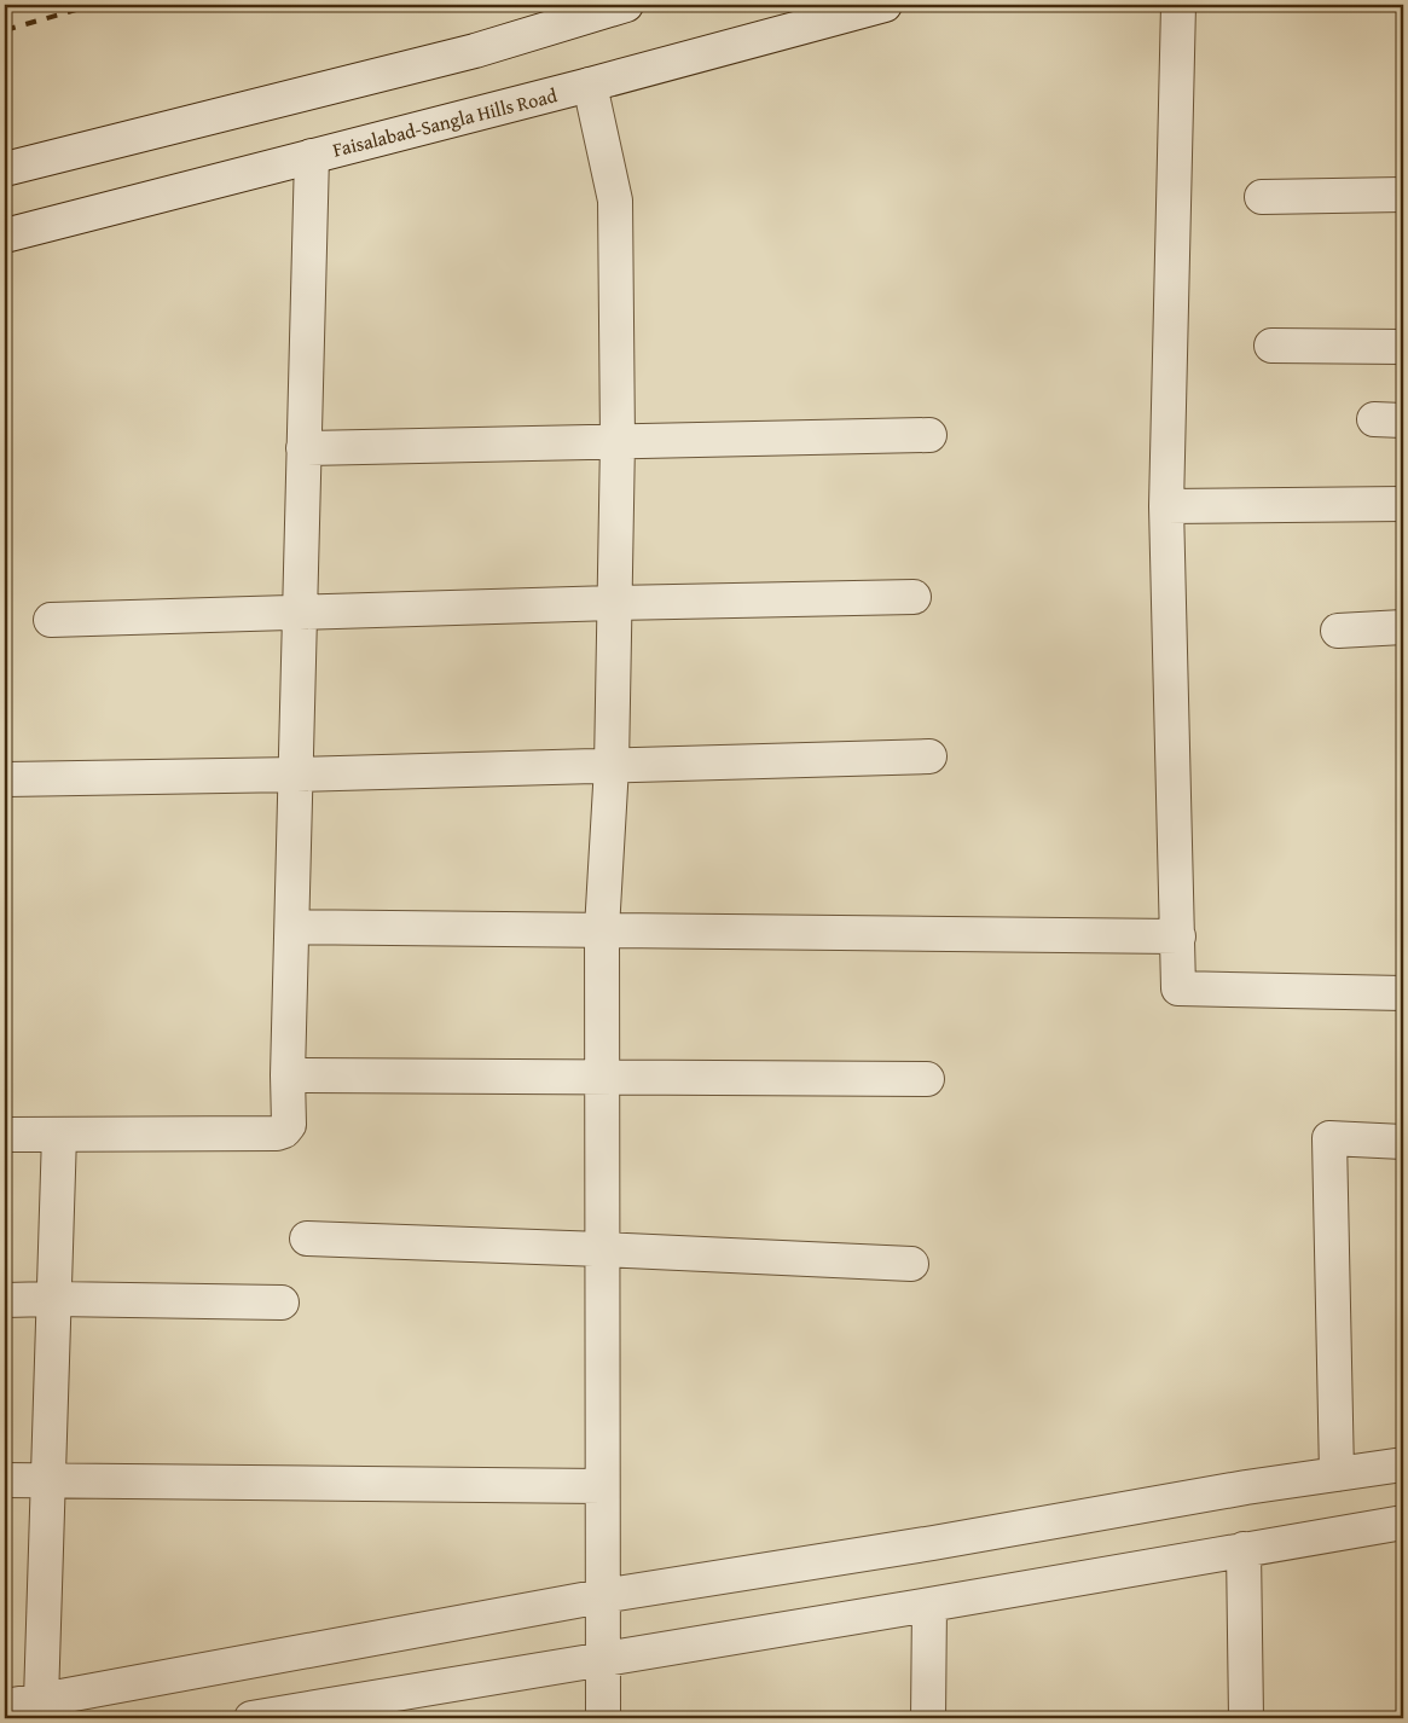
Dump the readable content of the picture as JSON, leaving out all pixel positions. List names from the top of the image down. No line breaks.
{"streets":{"street":["Faisalabad-Sangla Hills Road"]}}
